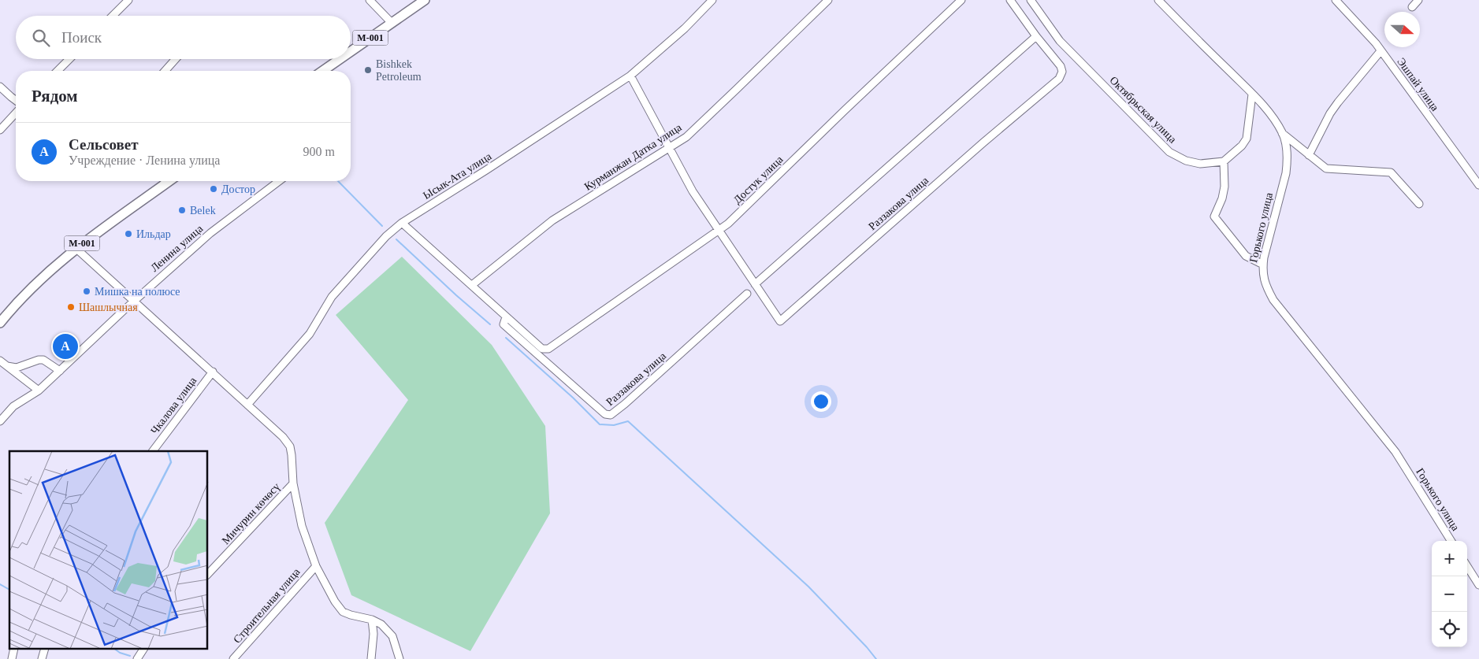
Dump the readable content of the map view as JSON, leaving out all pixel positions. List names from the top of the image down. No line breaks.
{"streets":{"main road":["М-001"],"street":["Эшпай улица","Октябрьская улица","Курманжан Датка улица","Ысык-Ата улица","Достук улица","Раззакова улица","Горького улица","Ленина улица","Чкалова улица","Мичурин көчөсү","Строительная улица"]},"crossings":[["Курманжан Датка улица","Раззакова улица"],["Ысык-Ата улица","Раззакова улица"],["Достук улица","Раззакова улица"]],"places":["Bishkek Petroleum","Достор","Belek","Ильдар","Мишка на полюсе","Шашлычная"],"north":"right","page":{"search":"Поиск","heading":"Рядом","list":[{"mark":"A","name":"Сельсовет","note":"Учреждение · Ленина улица","value":"900 m"}],"pins":"A","map_buttons":["+","−"]}}
